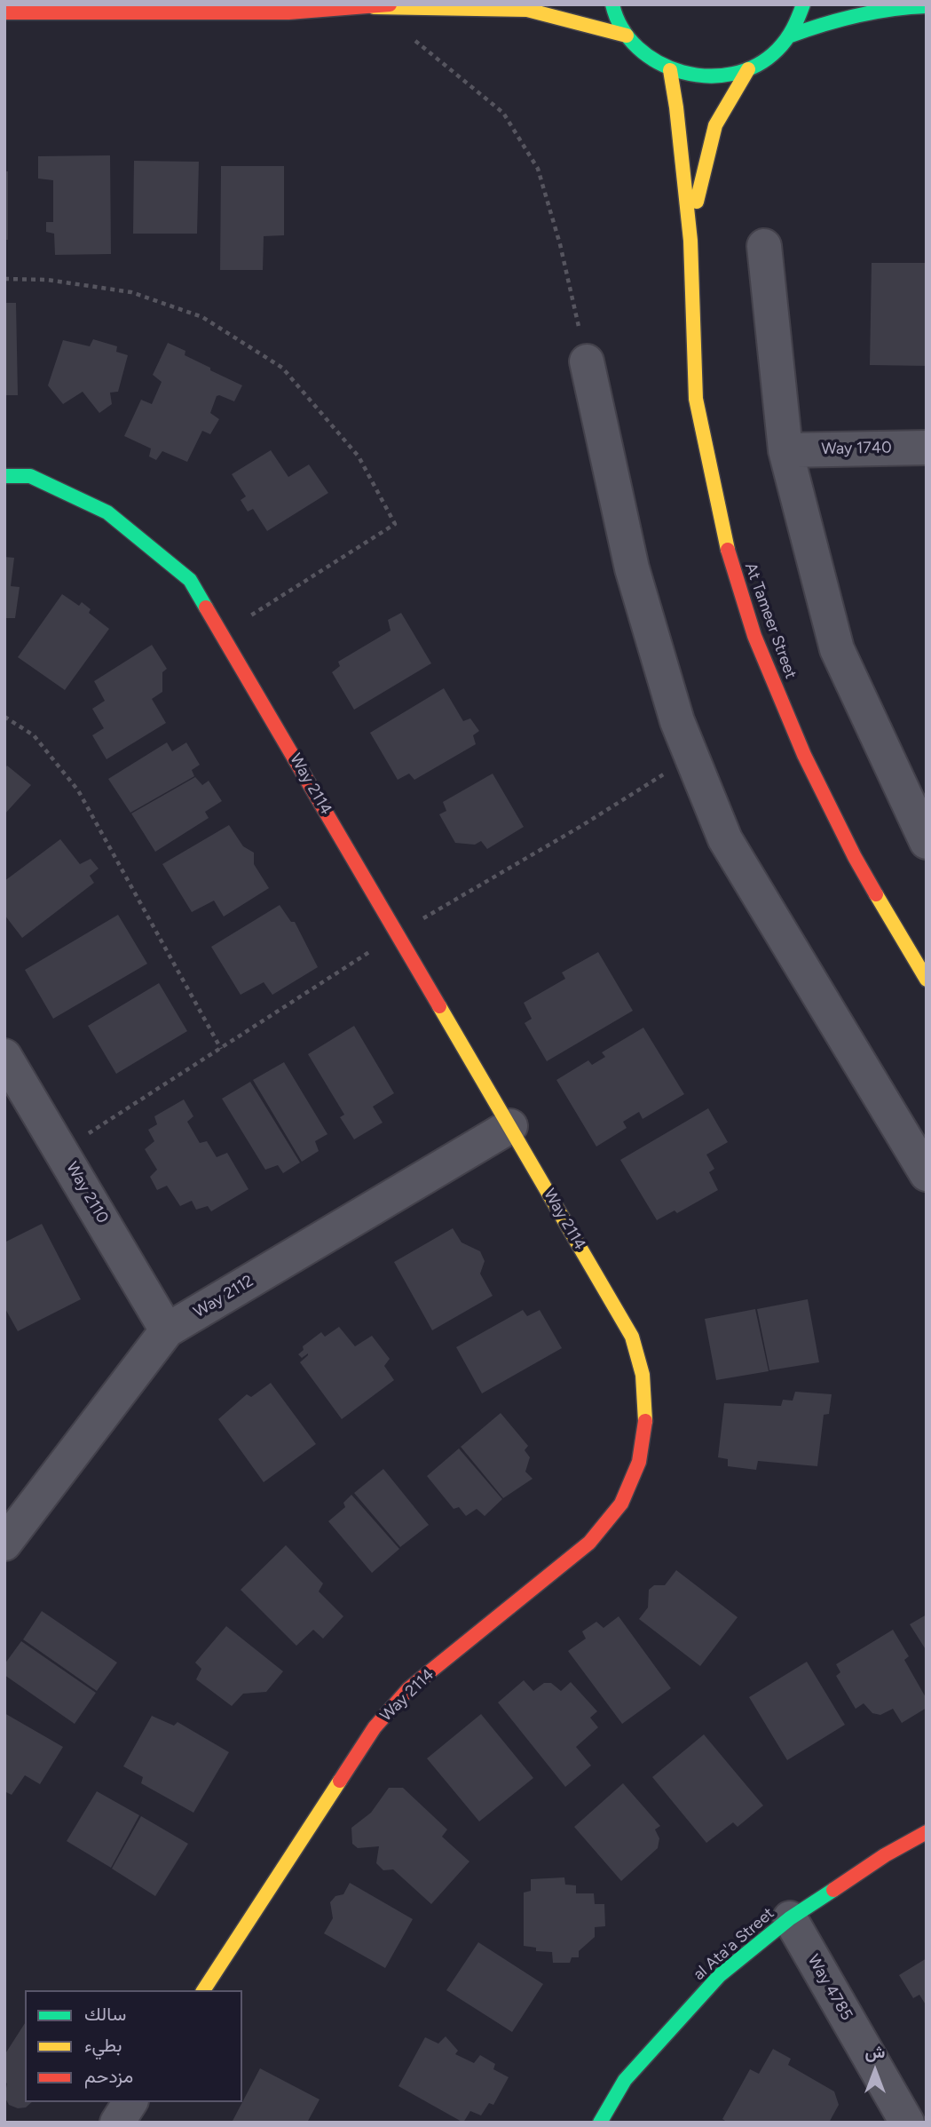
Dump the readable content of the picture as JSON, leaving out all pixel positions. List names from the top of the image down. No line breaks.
{"streets":{"street":["Way 1740","At Tameer Street","Way 2114","Way 2110","Way 2112","al Ata'a Street","Way 4785"]},"crossings":[["Way 2114","Way 2112"],["Way 2110","Way 2112"],["al Ata'a Street","Way 4785"]],"legend":["سالك","بطيء","مزدحم"],"north":"top"}
